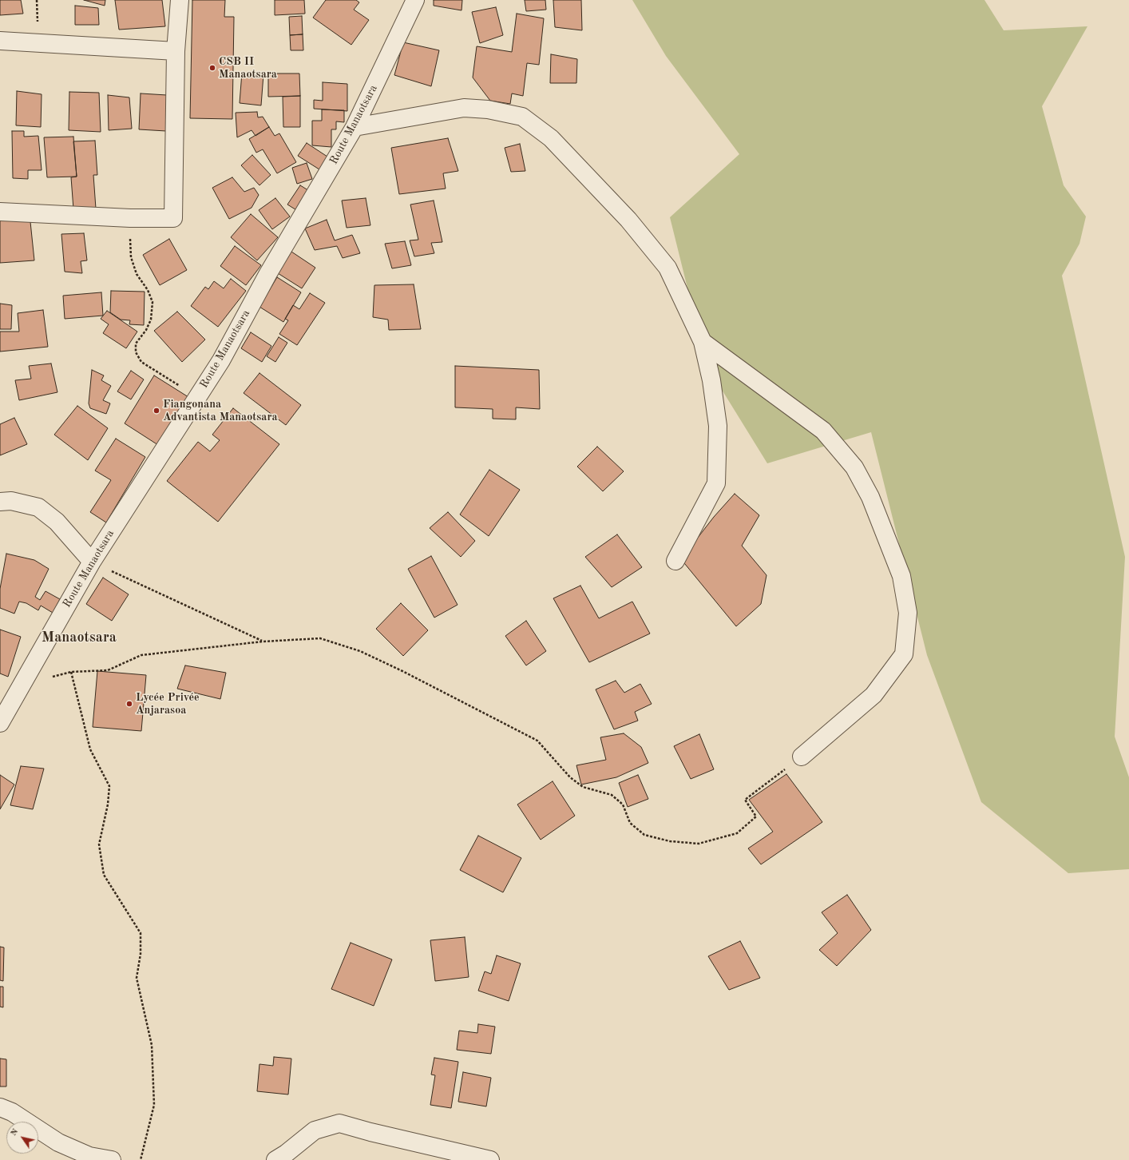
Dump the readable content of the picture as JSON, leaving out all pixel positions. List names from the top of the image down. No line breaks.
{"streets":{"street":["Route Manaotsara"]},"districts":["Manaotsara"],"places":["CSB II Manaotsara","Fiangonana Advantista Manaotsara","Lycée Privée Anjarasoa"],"north":"top left"}
